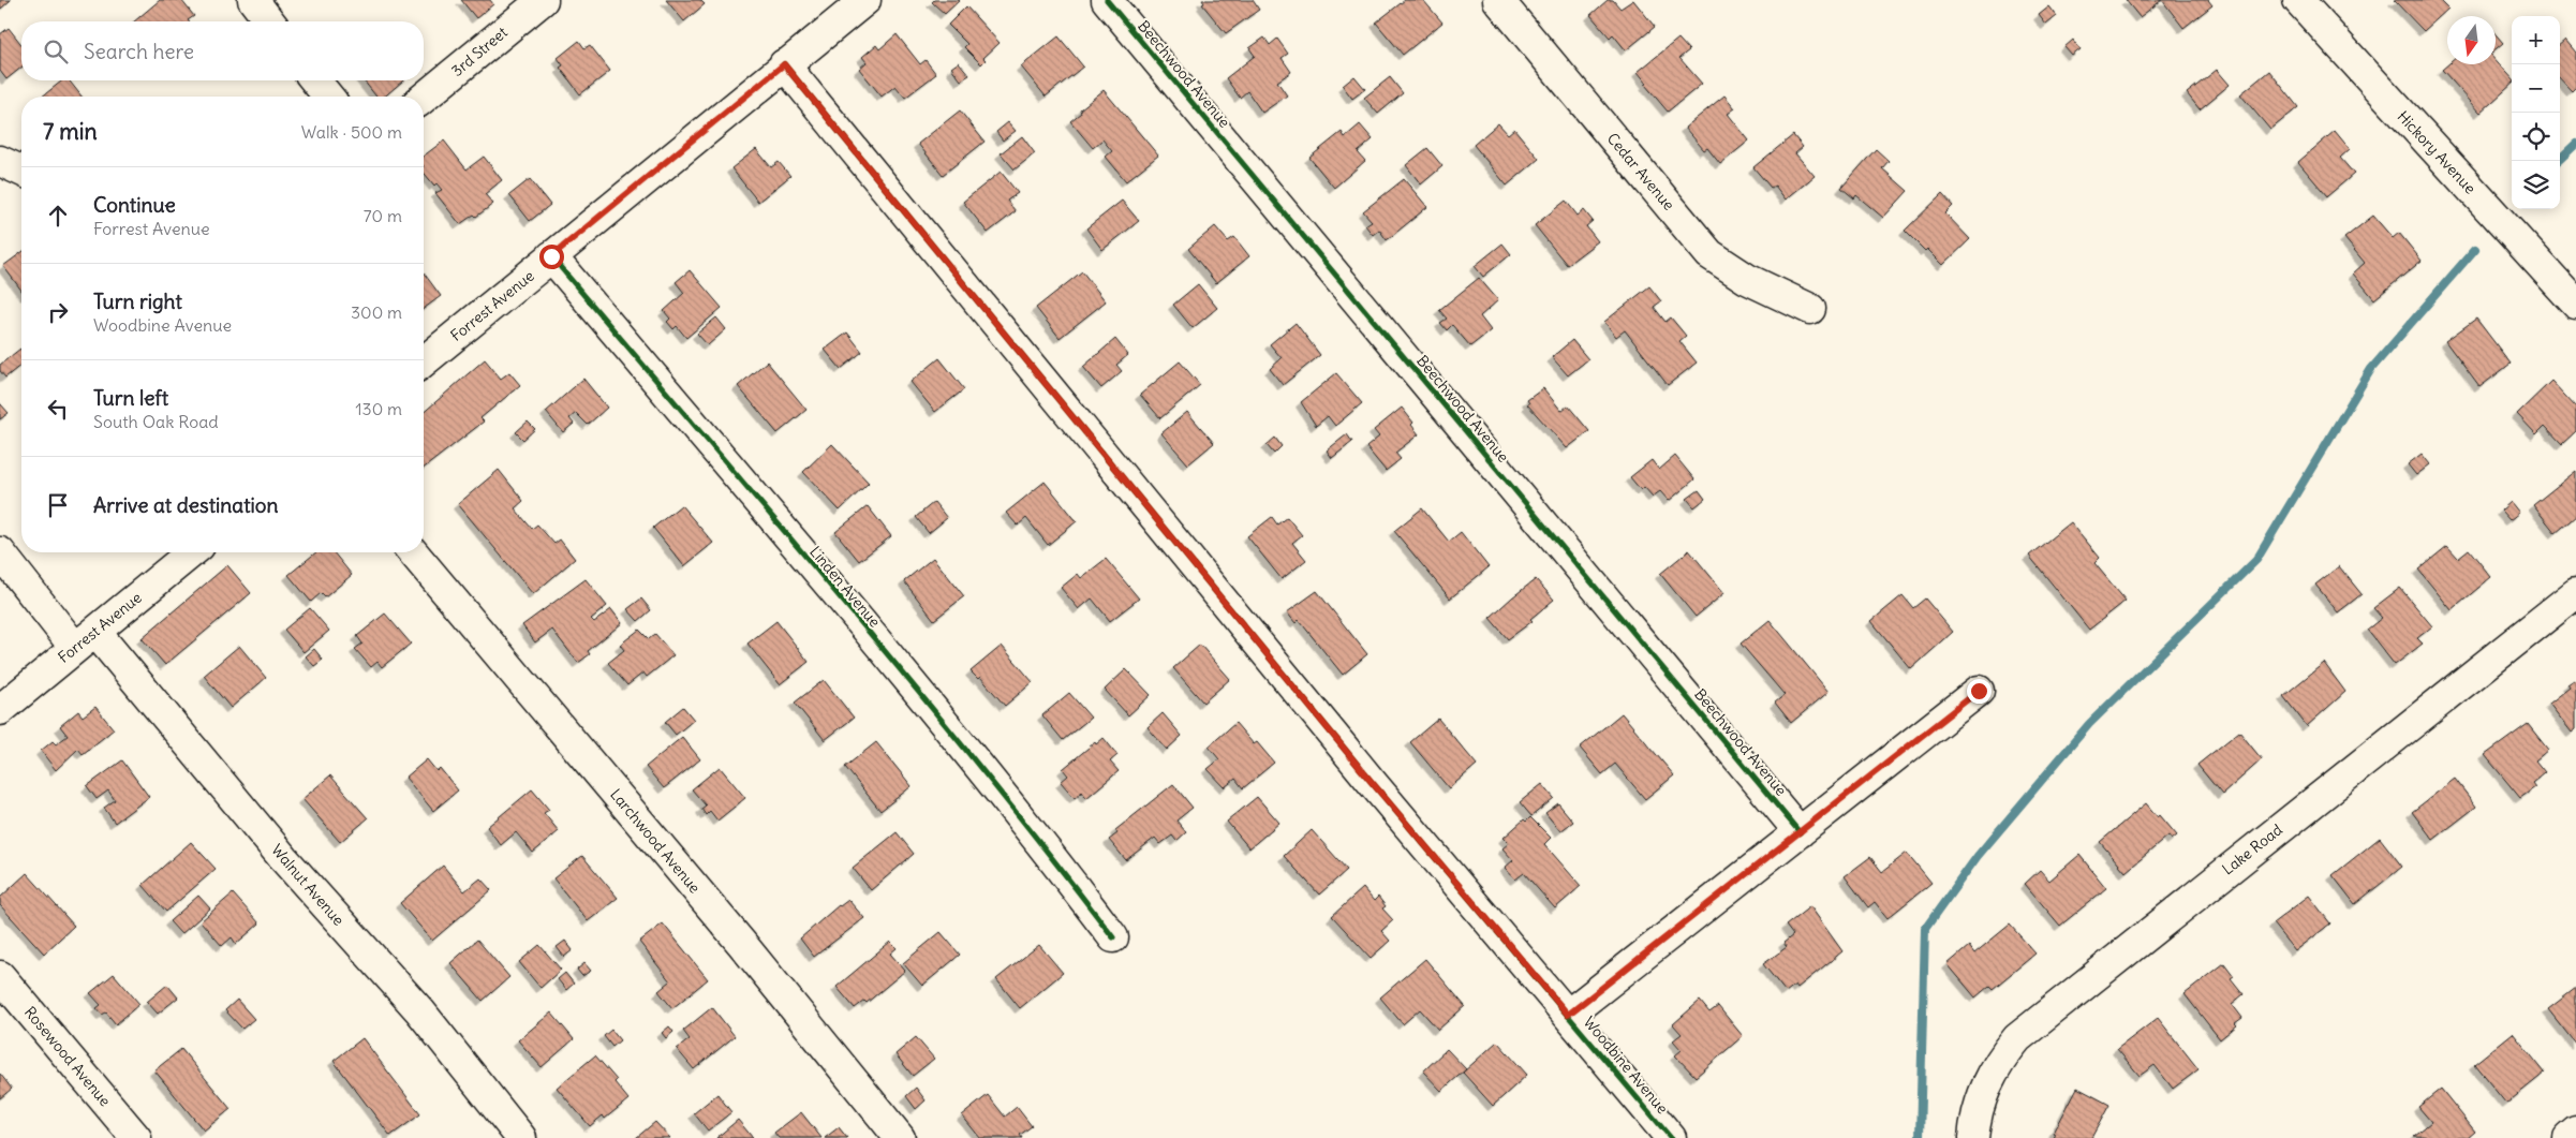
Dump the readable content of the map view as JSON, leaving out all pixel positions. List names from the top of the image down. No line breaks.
{"streets":{"street":["3rd Street","Beechwood Avenue","Hickory Avenue","Cedar Avenue","Forrest Avenue","Linden Avenue","Larchwood Avenue","Lake Road","Walnut Avenue","Rosewood Avenue","Woodbine Avenue"]},"crossings":[["Forrest Avenue","Linden Avenue"],["Forrest Avenue","Walnut Avenue"],["Forrest Avenue","Woodbine Avenue"]],"north":"bottom","page":{"map_buttons":["+","−"],"search":"Search here","heading":["7 min","Walk · 500 m"],"list":[["Continue","Forrest Avenue","70 m"],["Turn right","Woodbine Avenue","300 m"],["Turn left","South Oak Road","130 m"],"Arrive at destination"]}}
